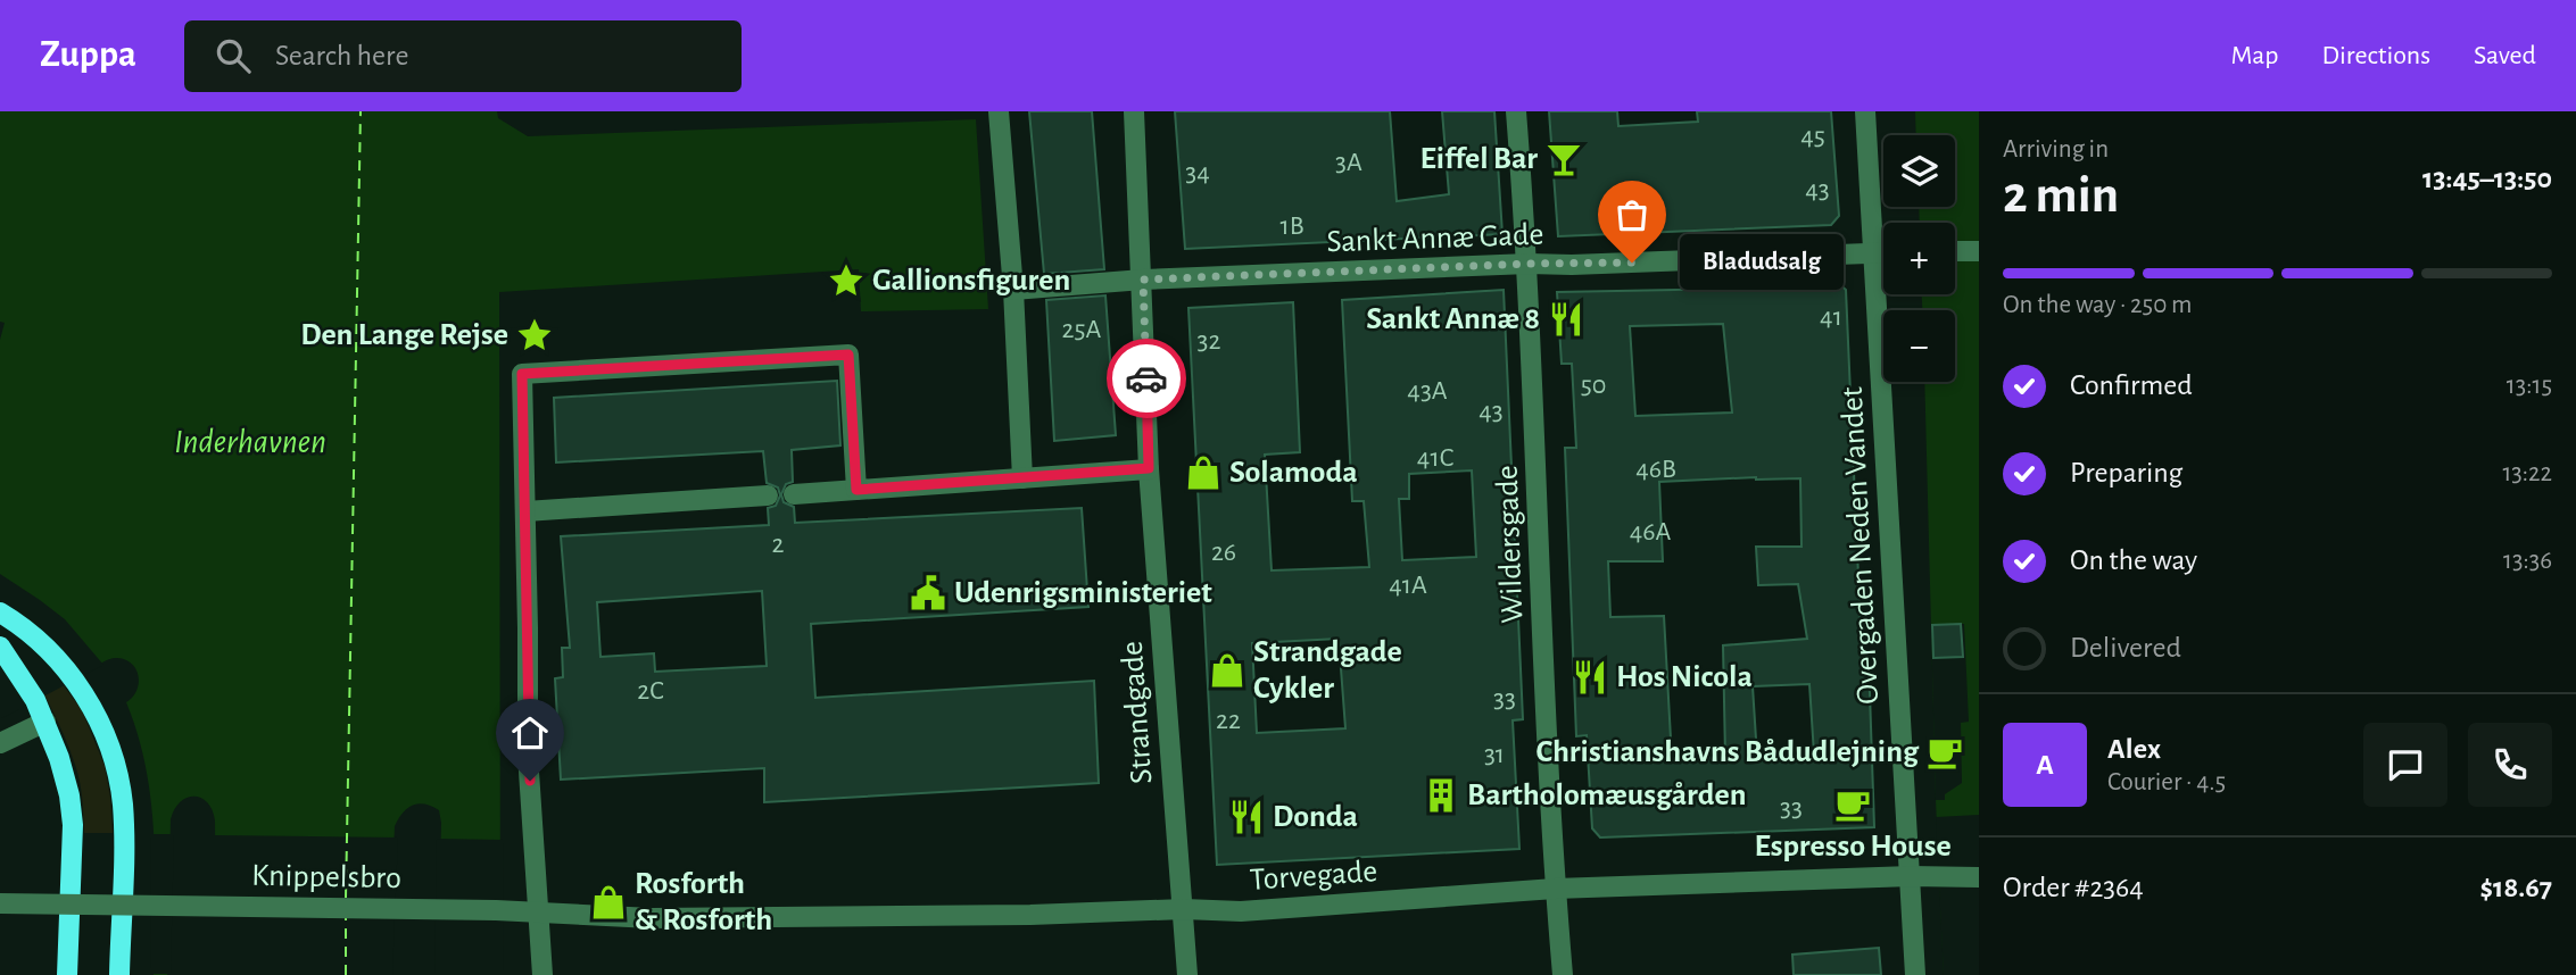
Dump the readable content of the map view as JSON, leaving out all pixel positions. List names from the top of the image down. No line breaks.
{"streets":{"street":["Sankt Annæ Gade","Wildersgade","Overgaden Neden Vandet","Strandgade","Torvegade","Knippelsbro"]},"crossings":[["Sankt Annæ Gade","Wildersgade"],["Sankt Annæ Gade","Overgaden Neden Vandet"],["Sankt Annæ Gade","Strandgade"],["Wildersgade","Torvegade"],["Overgaden Neden Vandet","Torvegade"],["Strandgade","Torvegade"],["Torvegade","Knippelsbro"]],"water":["Inderhavnen"],"places":{"bar":["Eiffel Bar"],"other":["Bladudsalg"],"place":["Gallionsfiguren","Den Lange Rejse"],"restaurant":["Sankt Annæ 8","Hos Nicola","Donda"],"shop":["Solamoda","Strandgade Cykler","Rosforth & Rosforth"],"public building":["Udenrigsministeriet"],"cafe":["Christianshavns Bådudlejning","Espresso House"],"building":["Bartholomæusgården"]},"house_numbers":["45","3A","34","43","1B","41","25A","32","50","43A","43","41C","46B","46A","2","26","41A","2C","33","22","31","33"],"page":{"header":"Zuppa","search":"Search here","nav":["Map","Directions","Saved"],"heading":["2 min","Arriving in","13:45–13:50"],"panel":["Alex","Courier · 4.5","Order #2364","$18.67"],"map_buttons":["+","−"],"bubble":"Bladudsalg","bar":"On the way · 250 m","list":[["Confirmed","13:15"],["Preparing","13:22"],["On the way","13:36"],"Delivered"],"round":"A"}}
